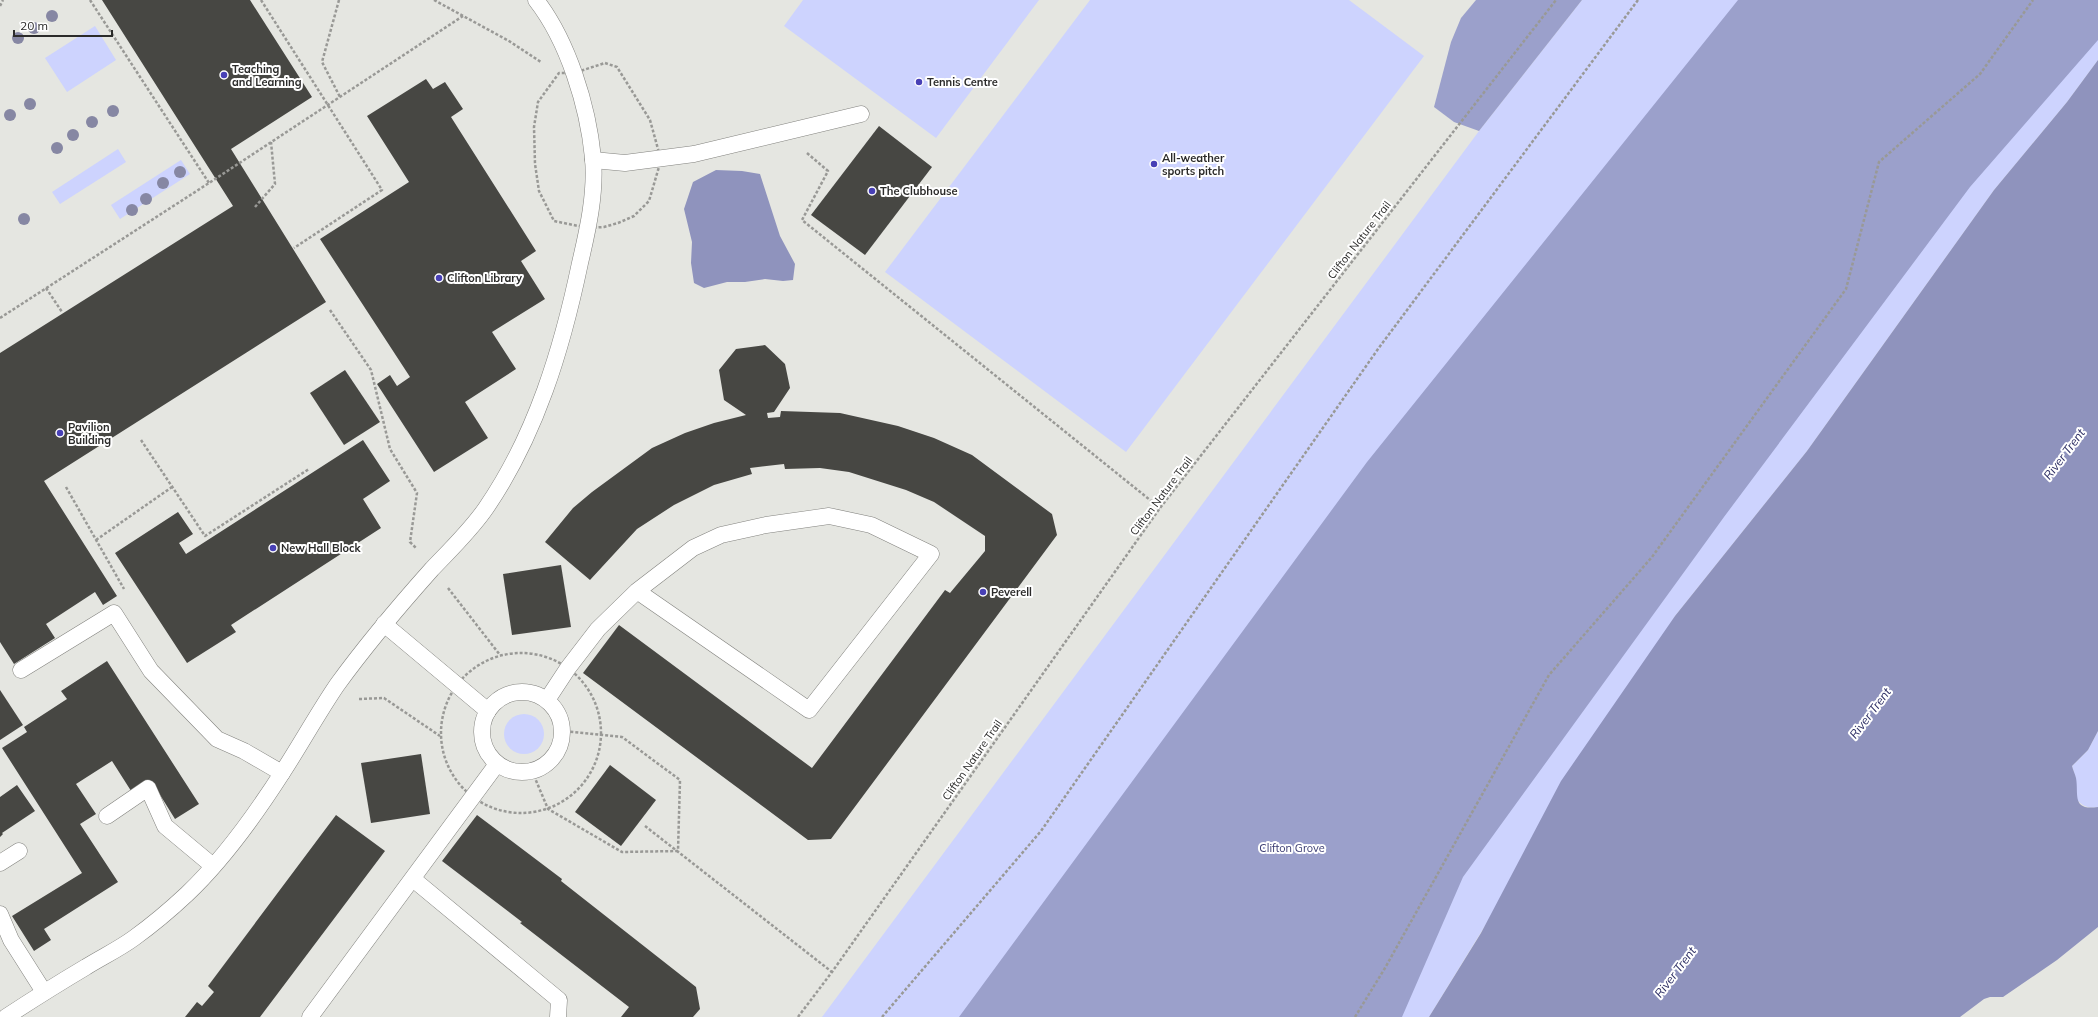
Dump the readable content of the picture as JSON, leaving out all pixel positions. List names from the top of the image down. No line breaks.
{"streets":{"path":["Clifton Nature Trail"]},"water":["River Trent"],"parks":["Clifton Grove"],"places":["Teaching and Learning","Tennis Centre","All-weather sports pitch","The Clubhouse","Clifton Library","Pavilion Building","New Hall Block","Peverell"],"scale_bar":"20 m"}
